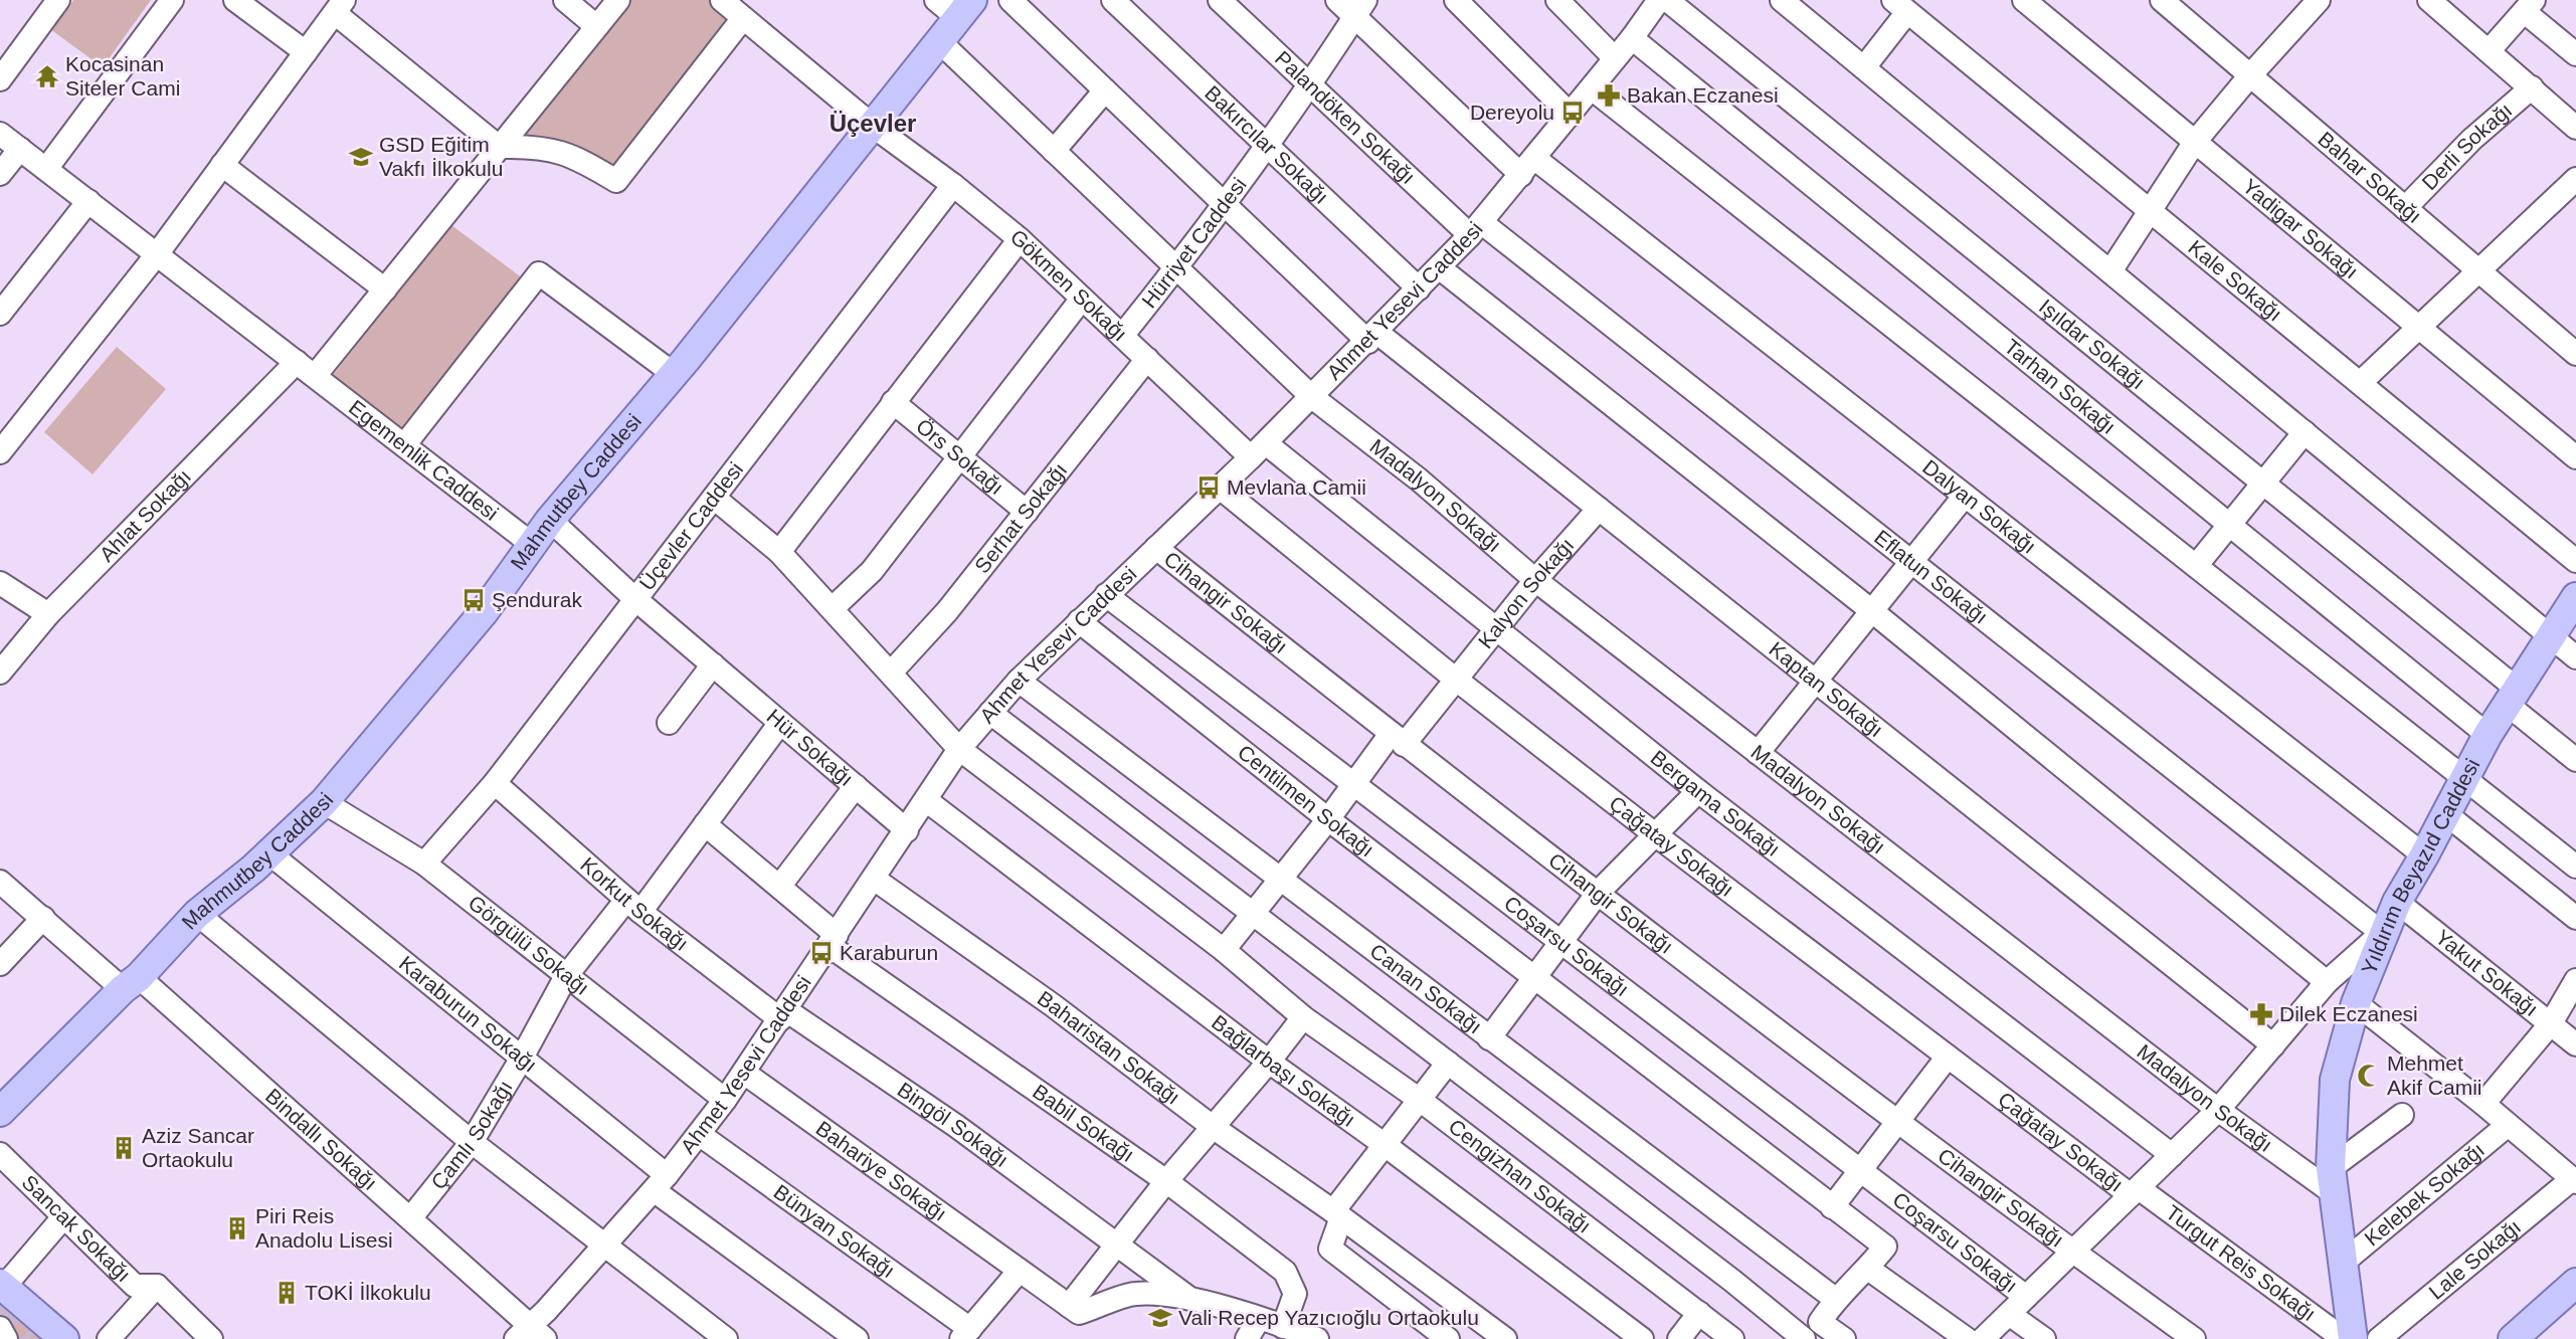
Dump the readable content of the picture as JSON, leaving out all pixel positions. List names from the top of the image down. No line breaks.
{"streets":{"main road":["Mahmutbey Caddesi","Yıldırım Beyazıd Caddesi"],"street":["Palandöken Sokağı","Bakırcılar Sokağı","Derli Sokağı","Bahar Sokağı","Yadigar Sokağı","Hürriyet Caddesi","Kale Sokağı","Gökmen Sokağı","Ahmet Yesevi Caddesi","Işıldar Sokağı","Tarhan Sokağı","Örs Sokağı","Egemenlik Caddesi","Madalyon Sokağı","Dalyan Sokağı","Ahlat Sokağı","Serhat Sokağı","Üçevler Caddesi","Eflatun Sokağı","Kalyon Sokağı","Cihangir Sokağı","Kaptan Sokağı","Hür Sokağı","Centilmen Sokağı","Bergama Sokağı","Çağatay Sokağı","Korkut Sokağı","Görgülü Sokağı","Coşarsu Sokağı","Yakut Sokağı","Canan Sokağı","Karaburun Sokağı","Baharistan Sokağı","Bağlarbaşı Sokağı","Babil Sokağı","Bingöl Sokağı","Çamlı Sokağı","Bindallı Sokağı","Bahariye Sokağı","Cengizhan Sokağı","Kelebek Sokağı","Sancak Sokağı","Bünyan Sokağı","Lale Sokağı","Turgut Reis Sokağı"]},"crossings":[["Palandöken Sokağı","Hürriyet Caddesi"],["Palandöken Sokağı","Ahmet Yesevi Caddesi"],["Palandöken Sokağı","Eflatun Sokağı"],["Bakırcılar Sokağı","Hürriyet Caddesi"],["Bakırcılar Sokağı","Ahmet Yesevi Caddesi"],["Derli Sokağı","Bahar Sokağı"],["Hürriyet Caddesi","Gökmen Sokağı"],["Hürriyet Caddesi","Madalyon Sokağı"],["Hürriyet Caddesi","Dalyan Sokağı"],["Hürriyet Caddesi","Kaptan Sokağı"],["Gökmen Sokağı","Ahmet Yesevi Caddesi"],["Gökmen Sokağı","Mahmutbey Caddesi"],["Gökmen Sokağı","Serhat Sokağı"],["Gökmen Sokağı","Üçevler Caddesi"],["Gökmen Sokağı","Bergama Sokağı"],["Ahmet Yesevi Caddesi","Tarhan Sokağı"],["Ahmet Yesevi Caddesi","Madalyon Sokağı"],["Ahmet Yesevi Caddesi","Dalyan Sokağı"],["Ahmet Yesevi Caddesi","Eflatun Sokağı"],["Ahmet Yesevi Caddesi","Cihangir Sokağı"],["Ahmet Yesevi Caddesi","Kaptan Sokağı"],["Ahmet Yesevi Caddesi","Hür Sokağı"],["Ahmet Yesevi Caddesi","Centilmen Sokağı"],["Ahmet Yesevi Caddesi","Bergama Sokağı"],["Ahmet Yesevi Caddesi","Çağatay Sokağı"],["Ahmet Yesevi Caddesi","Korkut Sokağı"],["Ahmet Yesevi Caddesi","Görgülü Sokağı"],["Ahmet Yesevi Caddesi","Coşarsu Sokağı"],["Ahmet Yesevi Caddesi","Canan Sokağı"],["Ahmet Yesevi Caddesi","Karaburun Sokağı"],["Ahmet Yesevi Caddesi","Baharistan Sokağı"],["Ahmet Yesevi Caddesi","Bağlarbaşı Sokağı"],["Ahmet Yesevi Caddesi","Babil Sokağı"],["Ahmet Yesevi Caddesi","Bingöl Sokağı"],["Ahmet Yesevi Caddesi","Bindallı Sokağı"],["Ahmet Yesevi Caddesi","Bahariye Sokağı"],["Ahmet Yesevi Caddesi","Cengizhan Sokağı"],["Ahmet Yesevi Caddesi","Bünyan Sokağı"],["Işıldar Sokağı","Yıldırım Beyazıd Caddesi"],["Tarhan Sokağı","Yıldırım Beyazıd Caddesi"],["Örs Sokağı","Serhat Sokağı"],["Egemenlik Caddesi","Mahmutbey Caddesi"],["Egemenlik Caddesi","Ahlat Sokağı"],["Mahmutbey Caddesi","Madalyon Sokağı"],["Mahmutbey Caddesi","Hür Sokağı"],["Mahmutbey Caddesi","Görgülü Sokağı"],["Mahmutbey Caddesi","Karaburun Sokağı"],["Mahmutbey Caddesi","Bindallı Sokağı"],["Madalyon Sokağı","Kalyon Sokağı"],["Madalyon Sokağı","Yıldırım Beyazıd Caddesi"],["Dalyan Sokağı","Yıldırım Beyazıd Caddesi"],["Serhat Sokağı","Cengizhan Sokağı"],["Üçevler Caddesi","Hür Sokağı"],["Üçevler Caddesi","Korkut Sokağı"],["Üçevler Caddesi","Görgülü Sokağı"],["Üçevler Caddesi","Cengizhan Sokağı"],["Eflatun Sokağı","Yıldırım Beyazıd Caddesi"],["Kalyon Sokağı","Cihangir Sokağı"],["Kalyon Sokağı","Kaptan Sokağı"],["Kalyon Sokağı","Centilmen Sokağı"],["Kalyon Sokağı","Bergama Sokağı"],["Kalyon Sokağı","Çağatay Sokağı"],["Kalyon Sokağı","Coşarsu Sokağı"],["Kalyon Sokağı","Canan Sokağı"],["Kalyon Sokağı","Cengizhan Sokağı"],["Hür Sokağı","Çamlı Sokağı"],["Çağatay Sokağı","Turgut Reis Sokağı"],["Yıldırım Beyazıd Caddesi","Yakut Sokağı"],["Yıldırım Beyazıd Caddesi","Kelebek Sokağı"],["Korkut Sokağı","Bingöl Sokağı"],["Korkut Sokağı","Çamlı Sokağı"],["Görgülü Sokağı","Çamlı Sokağı"],["Karaburun Sokağı","Çamlı Sokağı"],["Babil Sokağı","Çamlı Sokağı"],["Çamlı Sokağı","Bindallı Sokağı"]],"districts":["Üçevler"],"places":{"temple":["Kocasinan Siteler Cami"],"pharmacy":["Bakan Eczanesi","Dilek Eczanesi"],"bus stop":["Dereyolu","Mevlana Camii","Şendurak","Karaburun"],"school or university":["GSD Eğitim Vakfı İlkokulu","Vali Recep Yazıcıoğlu Ortaokulu"],"mosque":["Mehmet Akif Camii"],"building":["Aziz Sancar Ortaokulu","Piri Reis Anadolu Lisesi","TOKİ İlkokulu"]}}
